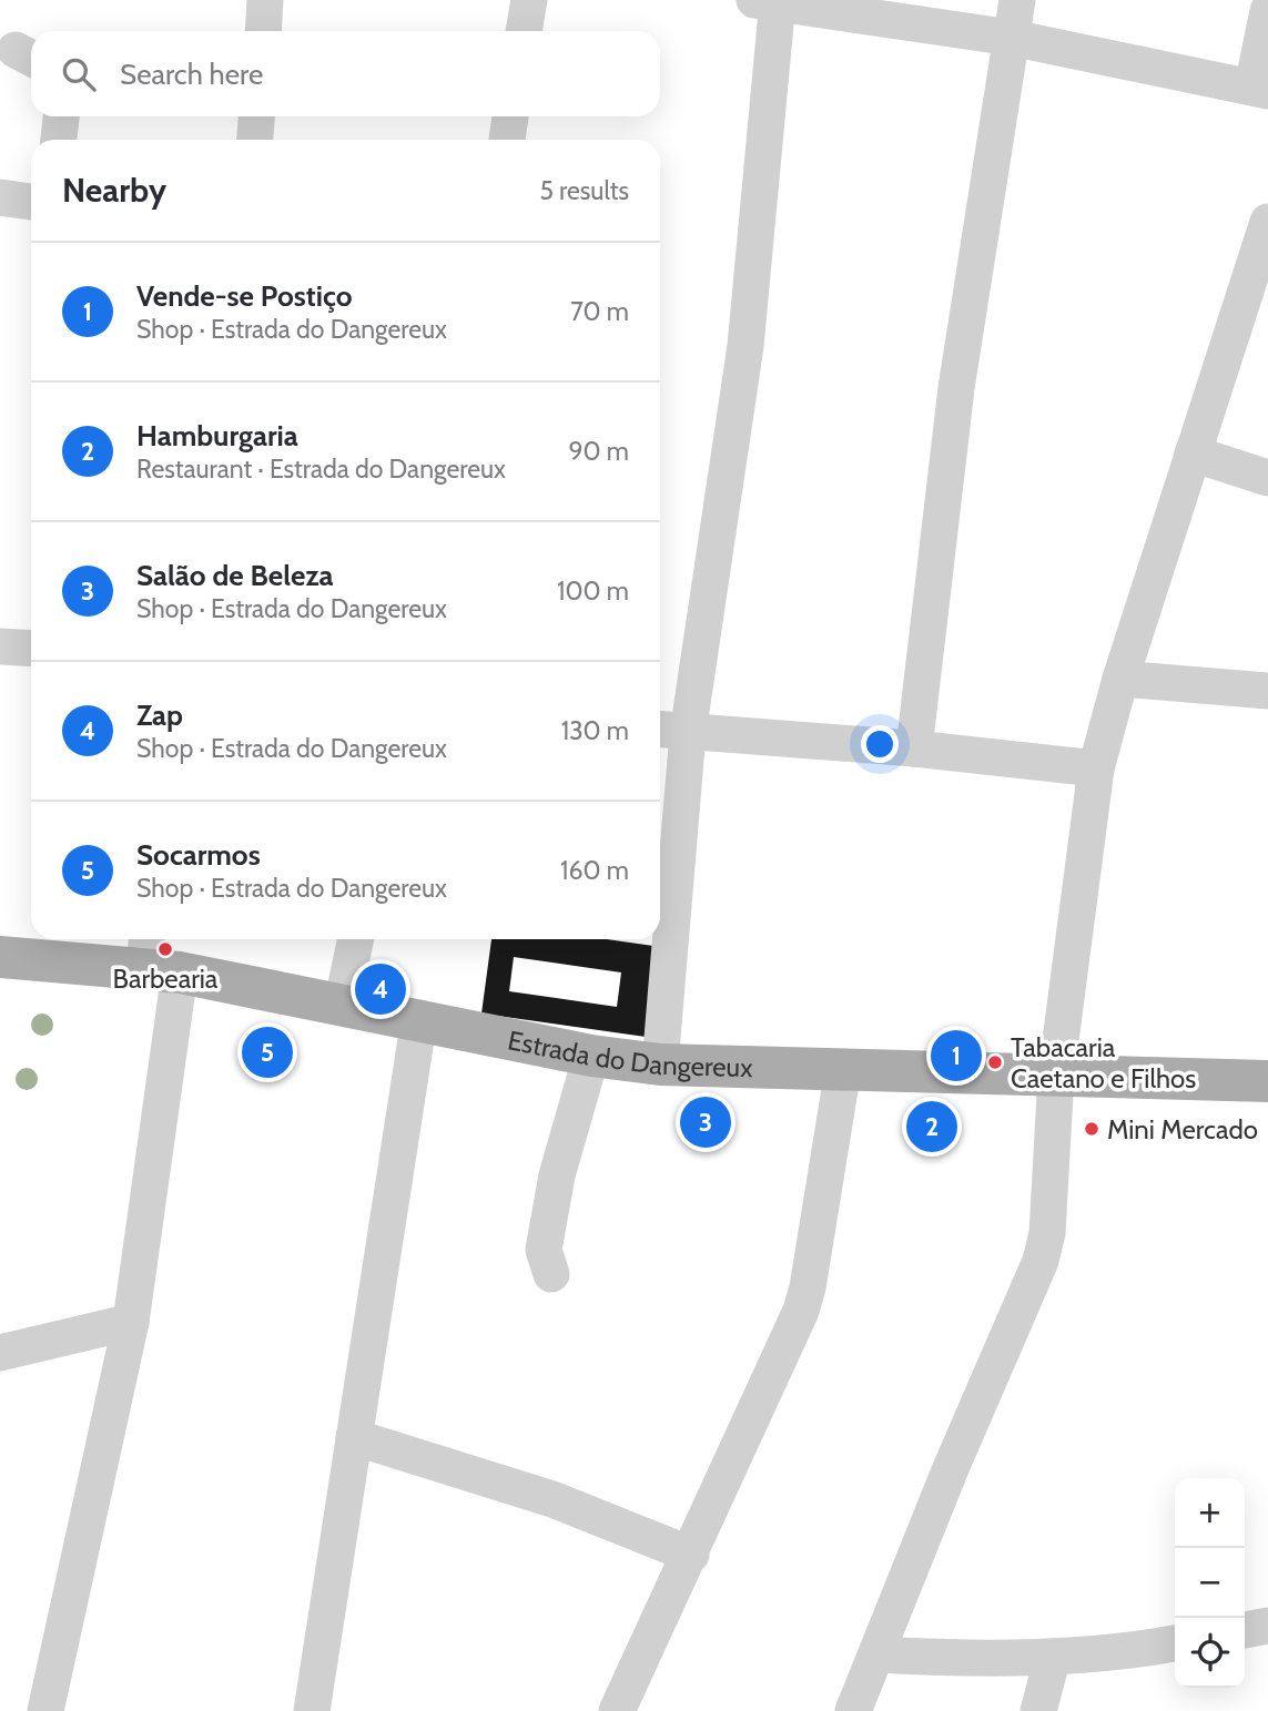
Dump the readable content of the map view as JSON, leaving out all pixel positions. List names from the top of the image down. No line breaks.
{"streets":{"main road":["Estrada do Dangereux"]},"places":["Barbearia","Tabacaria Caetano e Filhos","Mini Mercado"],"page":{"search":"Search here","heading":["Nearby","5 results"],"list":[{"mark":"1","name":"Vende-se Postiço","note":"Shop · Estrada do Dangereux","value":"70 m"},{"mark":"2","name":"Hamburgaria","note":"Restaurant · Estrada do Dangereux","value":"90 m"},{"mark":"3","name":"Salão de Beleza","note":"Shop · Estrada do Dangereux","value":"100 m"},{"mark":"4","name":"Zap","note":"Shop · Estrada do Dangereux","value":"130 m"},{"mark":"5","name":"Socarmos","note":"Shop · Estrada do Dangereux","value":"160 m"}],"pins":["4","5","1","3","2"],"map_buttons":["+","−"]}}
